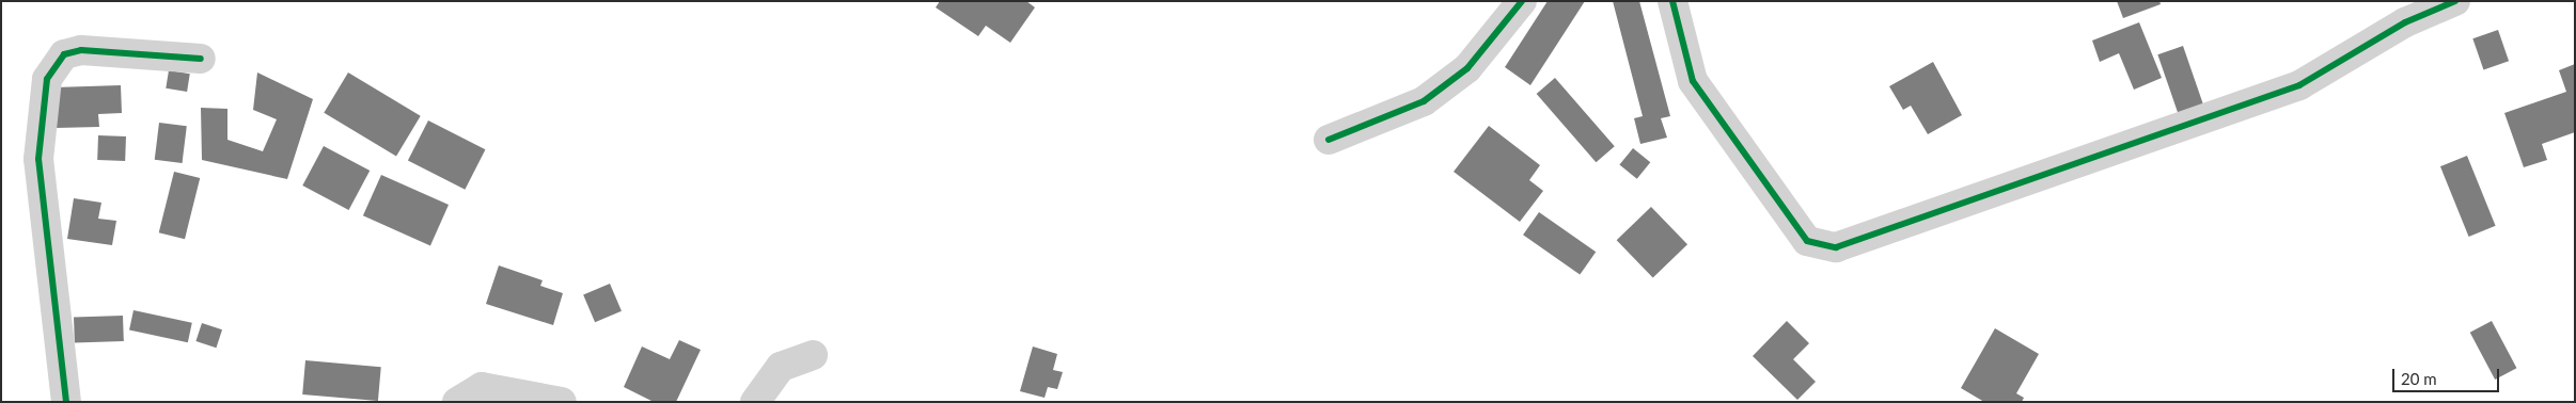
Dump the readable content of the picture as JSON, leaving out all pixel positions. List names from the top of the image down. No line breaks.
{"scale_bar":"20 m"}
